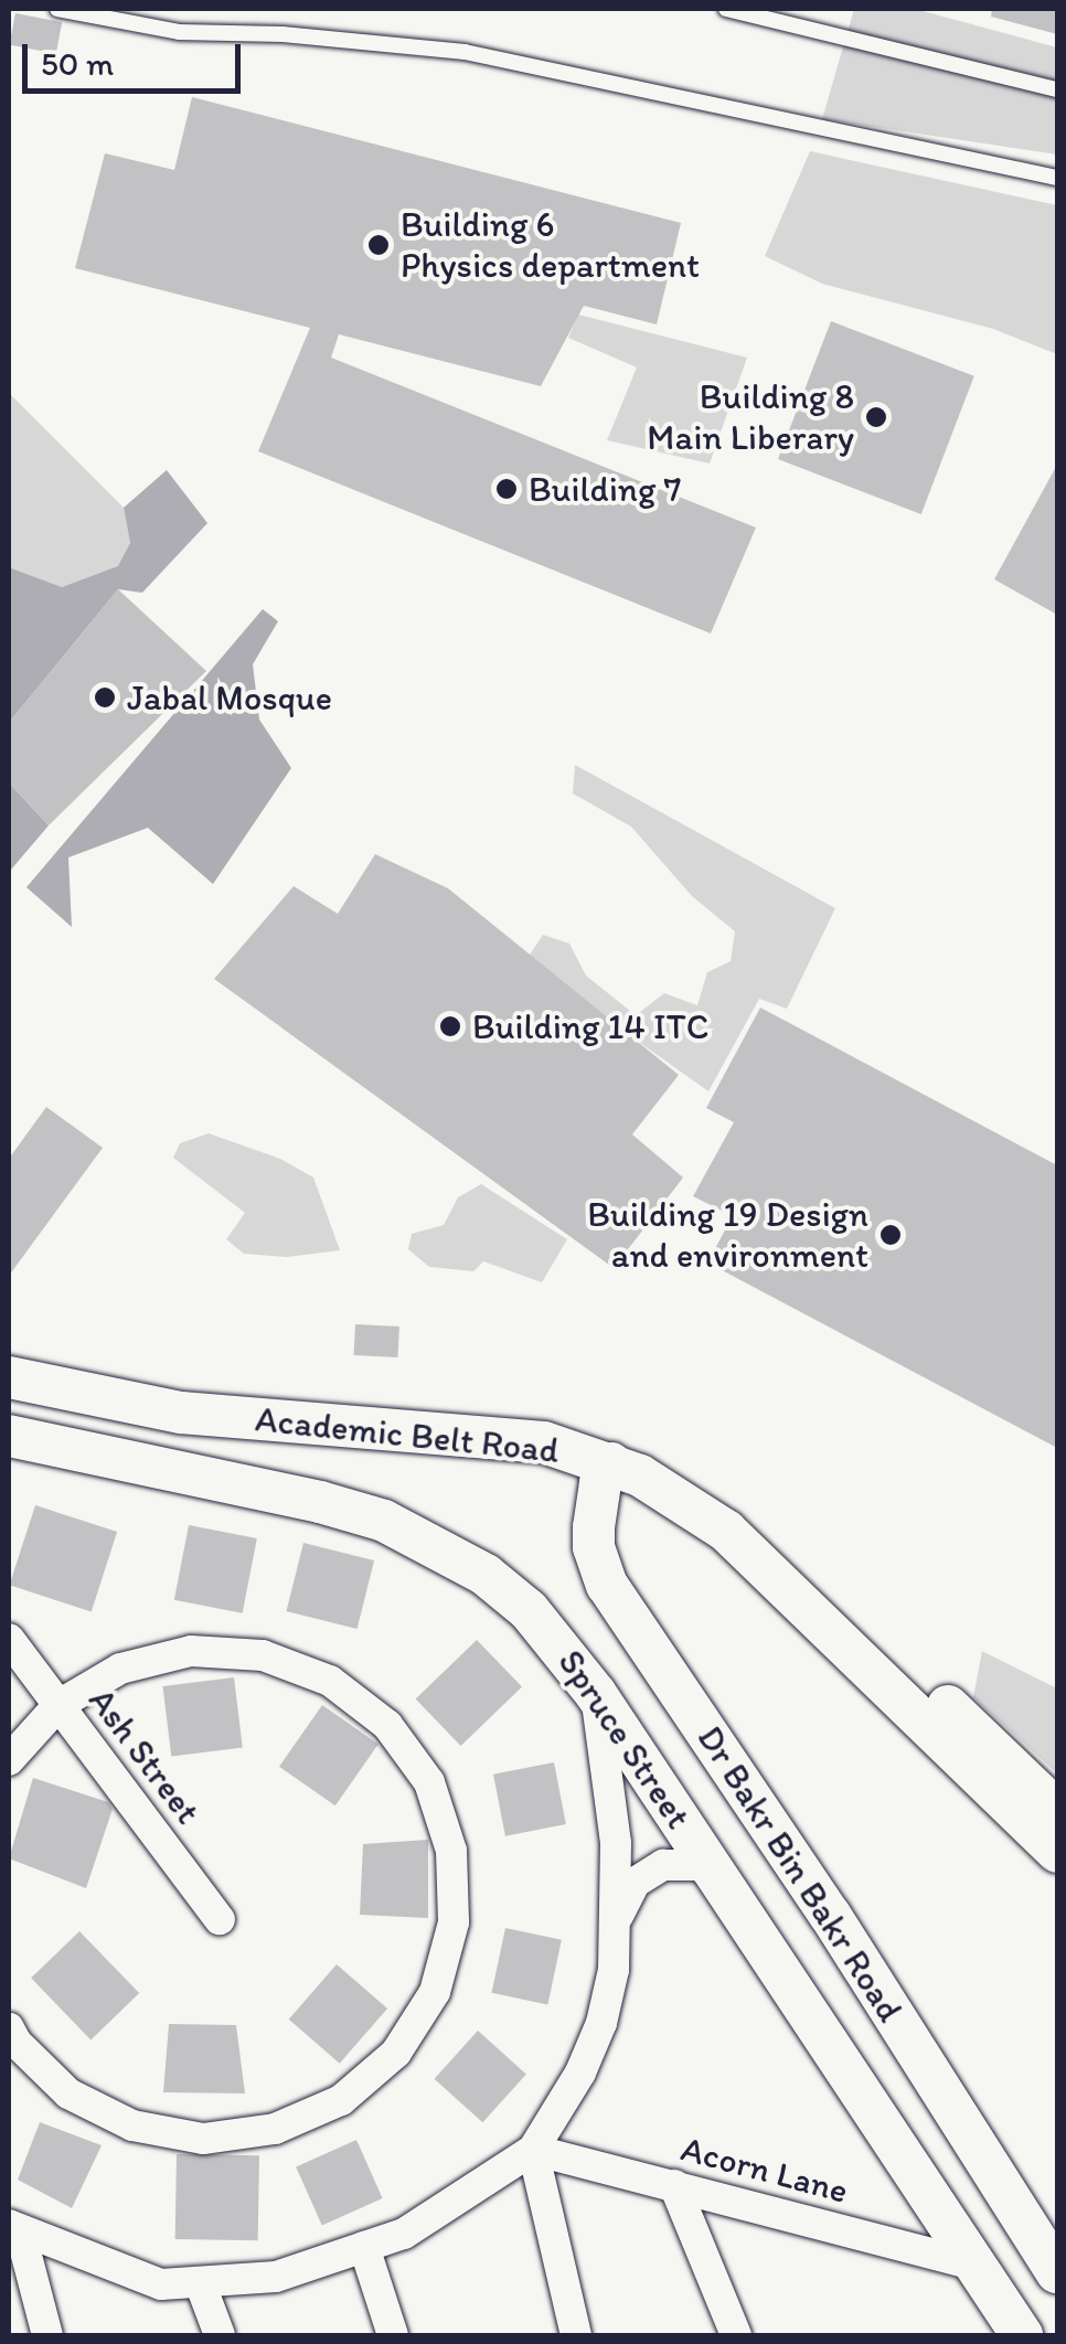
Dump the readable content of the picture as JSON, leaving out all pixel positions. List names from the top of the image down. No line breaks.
{"streets":{"street":["Academic Belt Road","Spruce Street","Ash Street","Dr Bakr Bin Bakr Road","Acorn Lane"]},"crossings":[["Academic Belt Road","Dr Bakr Bin Bakr Road"],["Spruce Street","Acorn Lane"]],"places":["Building 6 Physics department","Building 8 Main Liberary","Building 7","Jabal Mosque","Building 14 ITC","Building 19 Design and environment"],"scale_bar":"50 m"}
